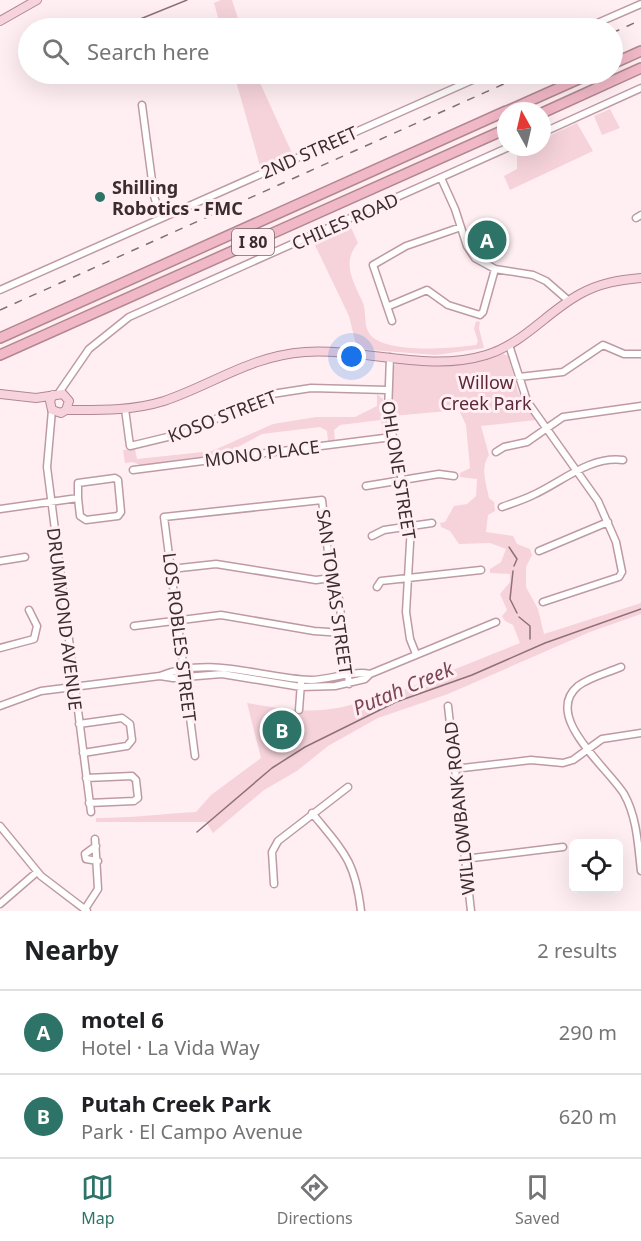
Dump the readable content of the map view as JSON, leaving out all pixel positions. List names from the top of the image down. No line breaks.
{"streets":{"highway":["I 80"],"street":["2ND STREET","CHILES ROAD","KOSO STREET","MONO PLACE","OHLONE STREET","SAN TOMAS STREET","DRUMMOND AVENUE","LOS ROBLES STREET","WILLOWBANK ROAD"]},"crossings":[["KOSO STREET","OHLONE STREET"],["MONO PLACE","OHLONE STREET"],["SAN TOMAS STREET","LOS ROBLES STREET"]],"water":["Putah Creek"],"parks":["Willow Creek Park"],"places":["Shilling Robotics - FMC"],"north":"top","page":{"search":"Search here","pins":["A","B"],"heading":["Nearby","2 results"],"list":[{"mark":"A","name":"motel 6","note":"Hotel · La Vida Way","value":"290 m"},{"mark":"B","name":"Putah Creek Park","note":"Park · El Campo Avenue","value":"620 m"}],"nav":["Map","Directions","Saved"]}}
